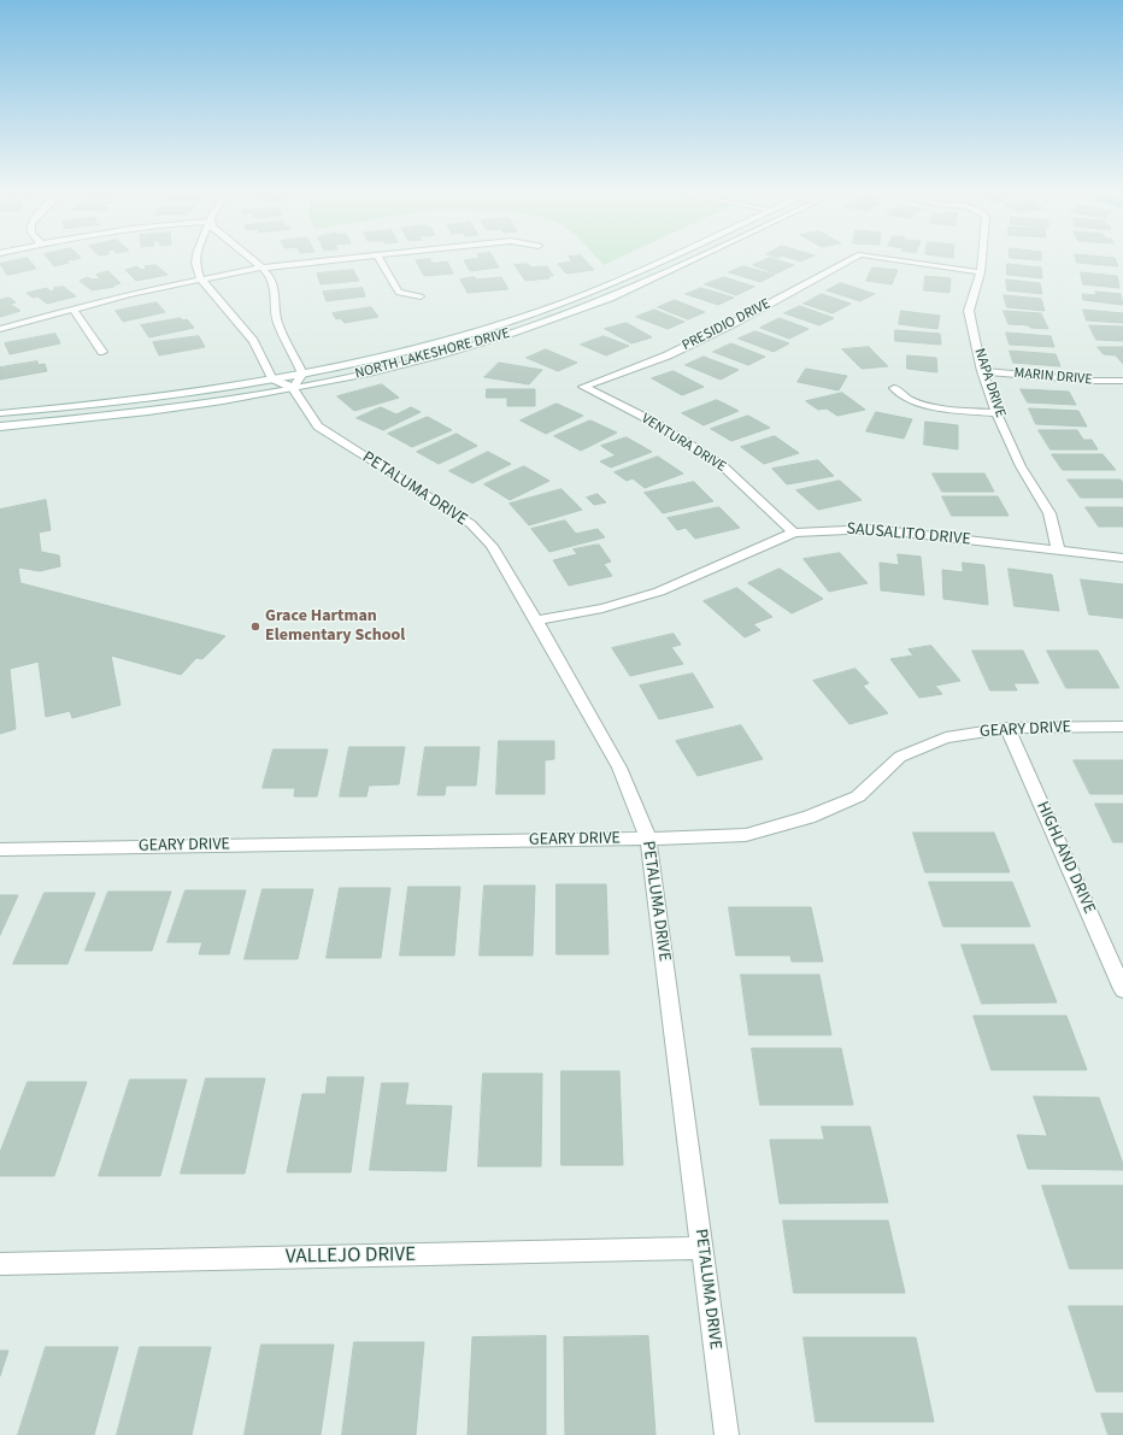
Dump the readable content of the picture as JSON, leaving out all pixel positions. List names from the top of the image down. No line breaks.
{"streets":{"street":["PRESIDIO DRIVE","NORTH LAKESHORE DRIVE","MARIN DRIVE","NAPA DRIVE","VENTURA DRIVE","PETALUMA DRIVE","SAUSALITO DRIVE","GEARY DRIVE","HIGHLAND DRIVE","VALLEJO DRIVE"]},"crossings":[["PRESIDIO DRIVE","NAPA DRIVE"],["PRESIDIO DRIVE","VENTURA DRIVE"],["NORTH LAKESHORE DRIVE","PETALUMA DRIVE"],["MARIN DRIVE","NAPA DRIVE"],["NAPA DRIVE","SAUSALITO DRIVE"],["VENTURA DRIVE","SAUSALITO DRIVE"],["PETALUMA DRIVE","SAUSALITO DRIVE"],["PETALUMA DRIVE","GEARY DRIVE"],["PETALUMA DRIVE","VALLEJO DRIVE"],["GEARY DRIVE","HIGHLAND DRIVE"]],"places":["Grace Hartman Elementary School"]}
